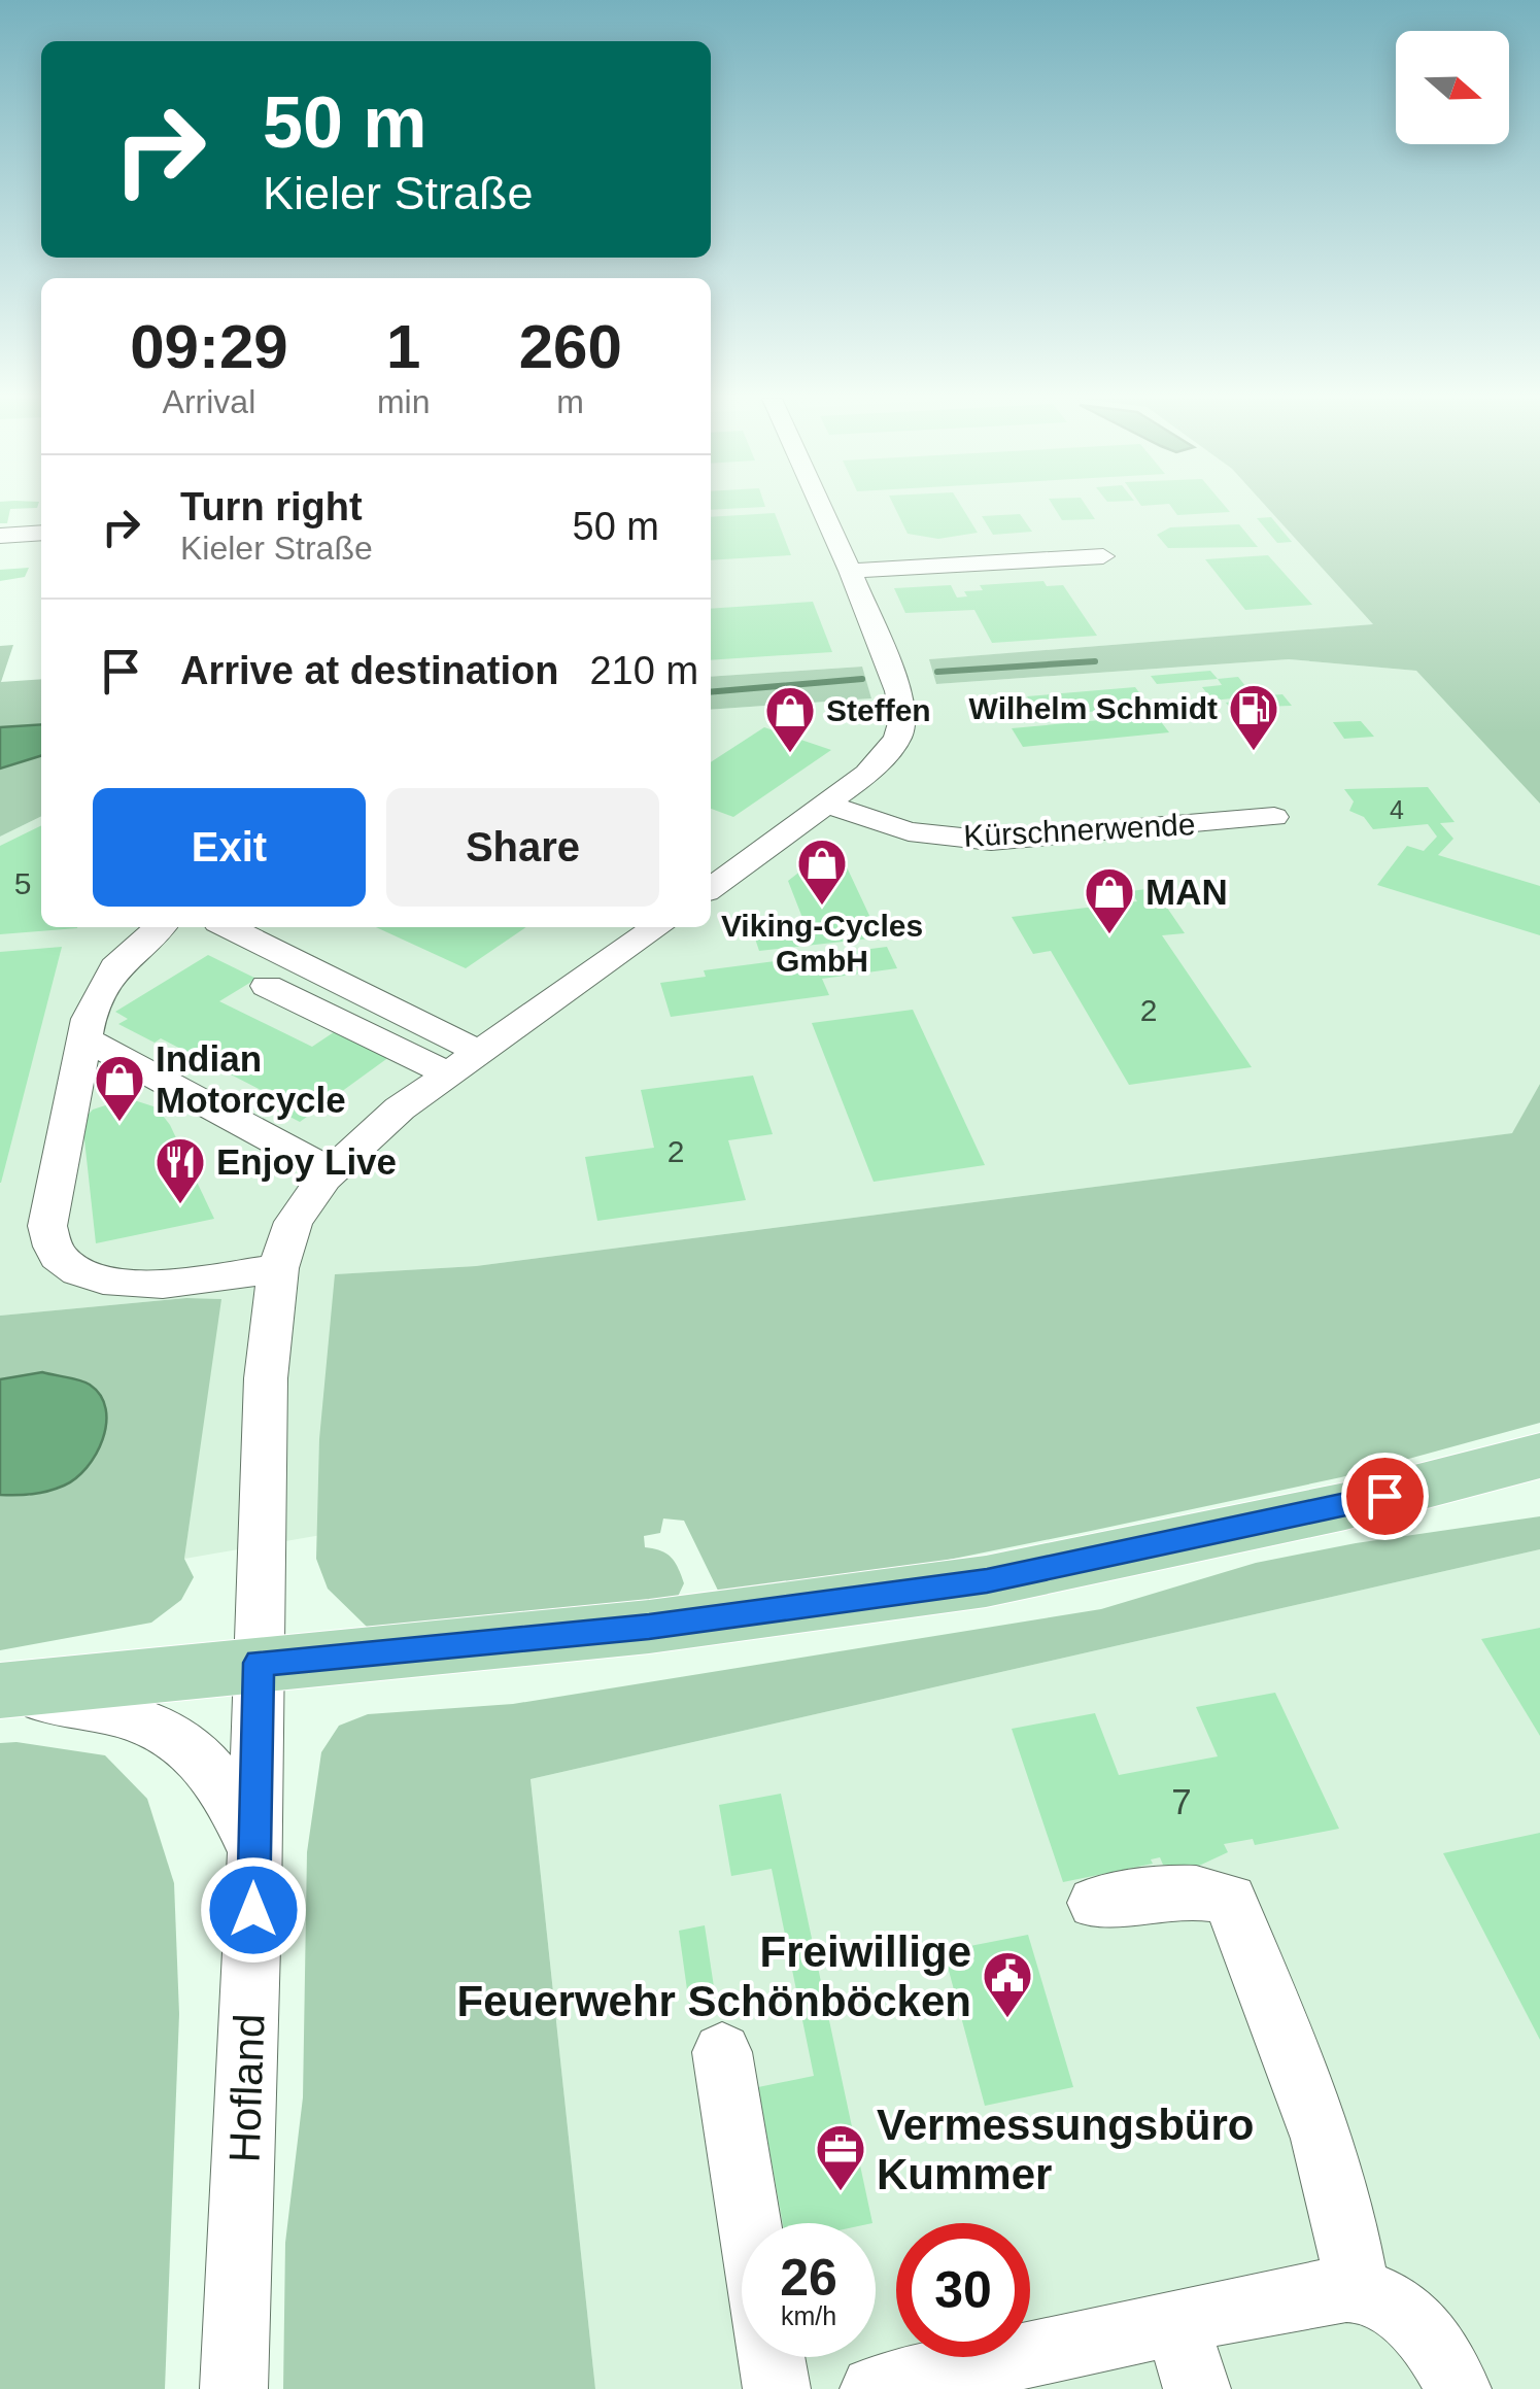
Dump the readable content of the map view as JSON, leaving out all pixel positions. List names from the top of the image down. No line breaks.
{"streets":{"street":["Kürschnerwende","Hofland"]},"places":{"fuel station":["Wilhelm Schmidt"],"shop":["Steffen","Viking-Cycles GmbH","MAN","Indian Motorcycle"],"restaurant":["Enjoy Live"],"public building":["Freiwillige Feuerwehr Schönböcken"],"office":["Vermessungsbüro Kummer"]},"house_numbers":["4","5","2","2","7"],"north":"right","page":{"turn":["50 m","Kieler Straße"],"eta":["09:29","Arrival","1","min","260","m"],"list":[{"name":"Turn right","note":"Kieler Straße","value":"50 m"},{"name":"Arrive at destination","value":"210 m"}],"buttons":["Exit","Share"],"speed":"26 km/h","limit":"30"}}
